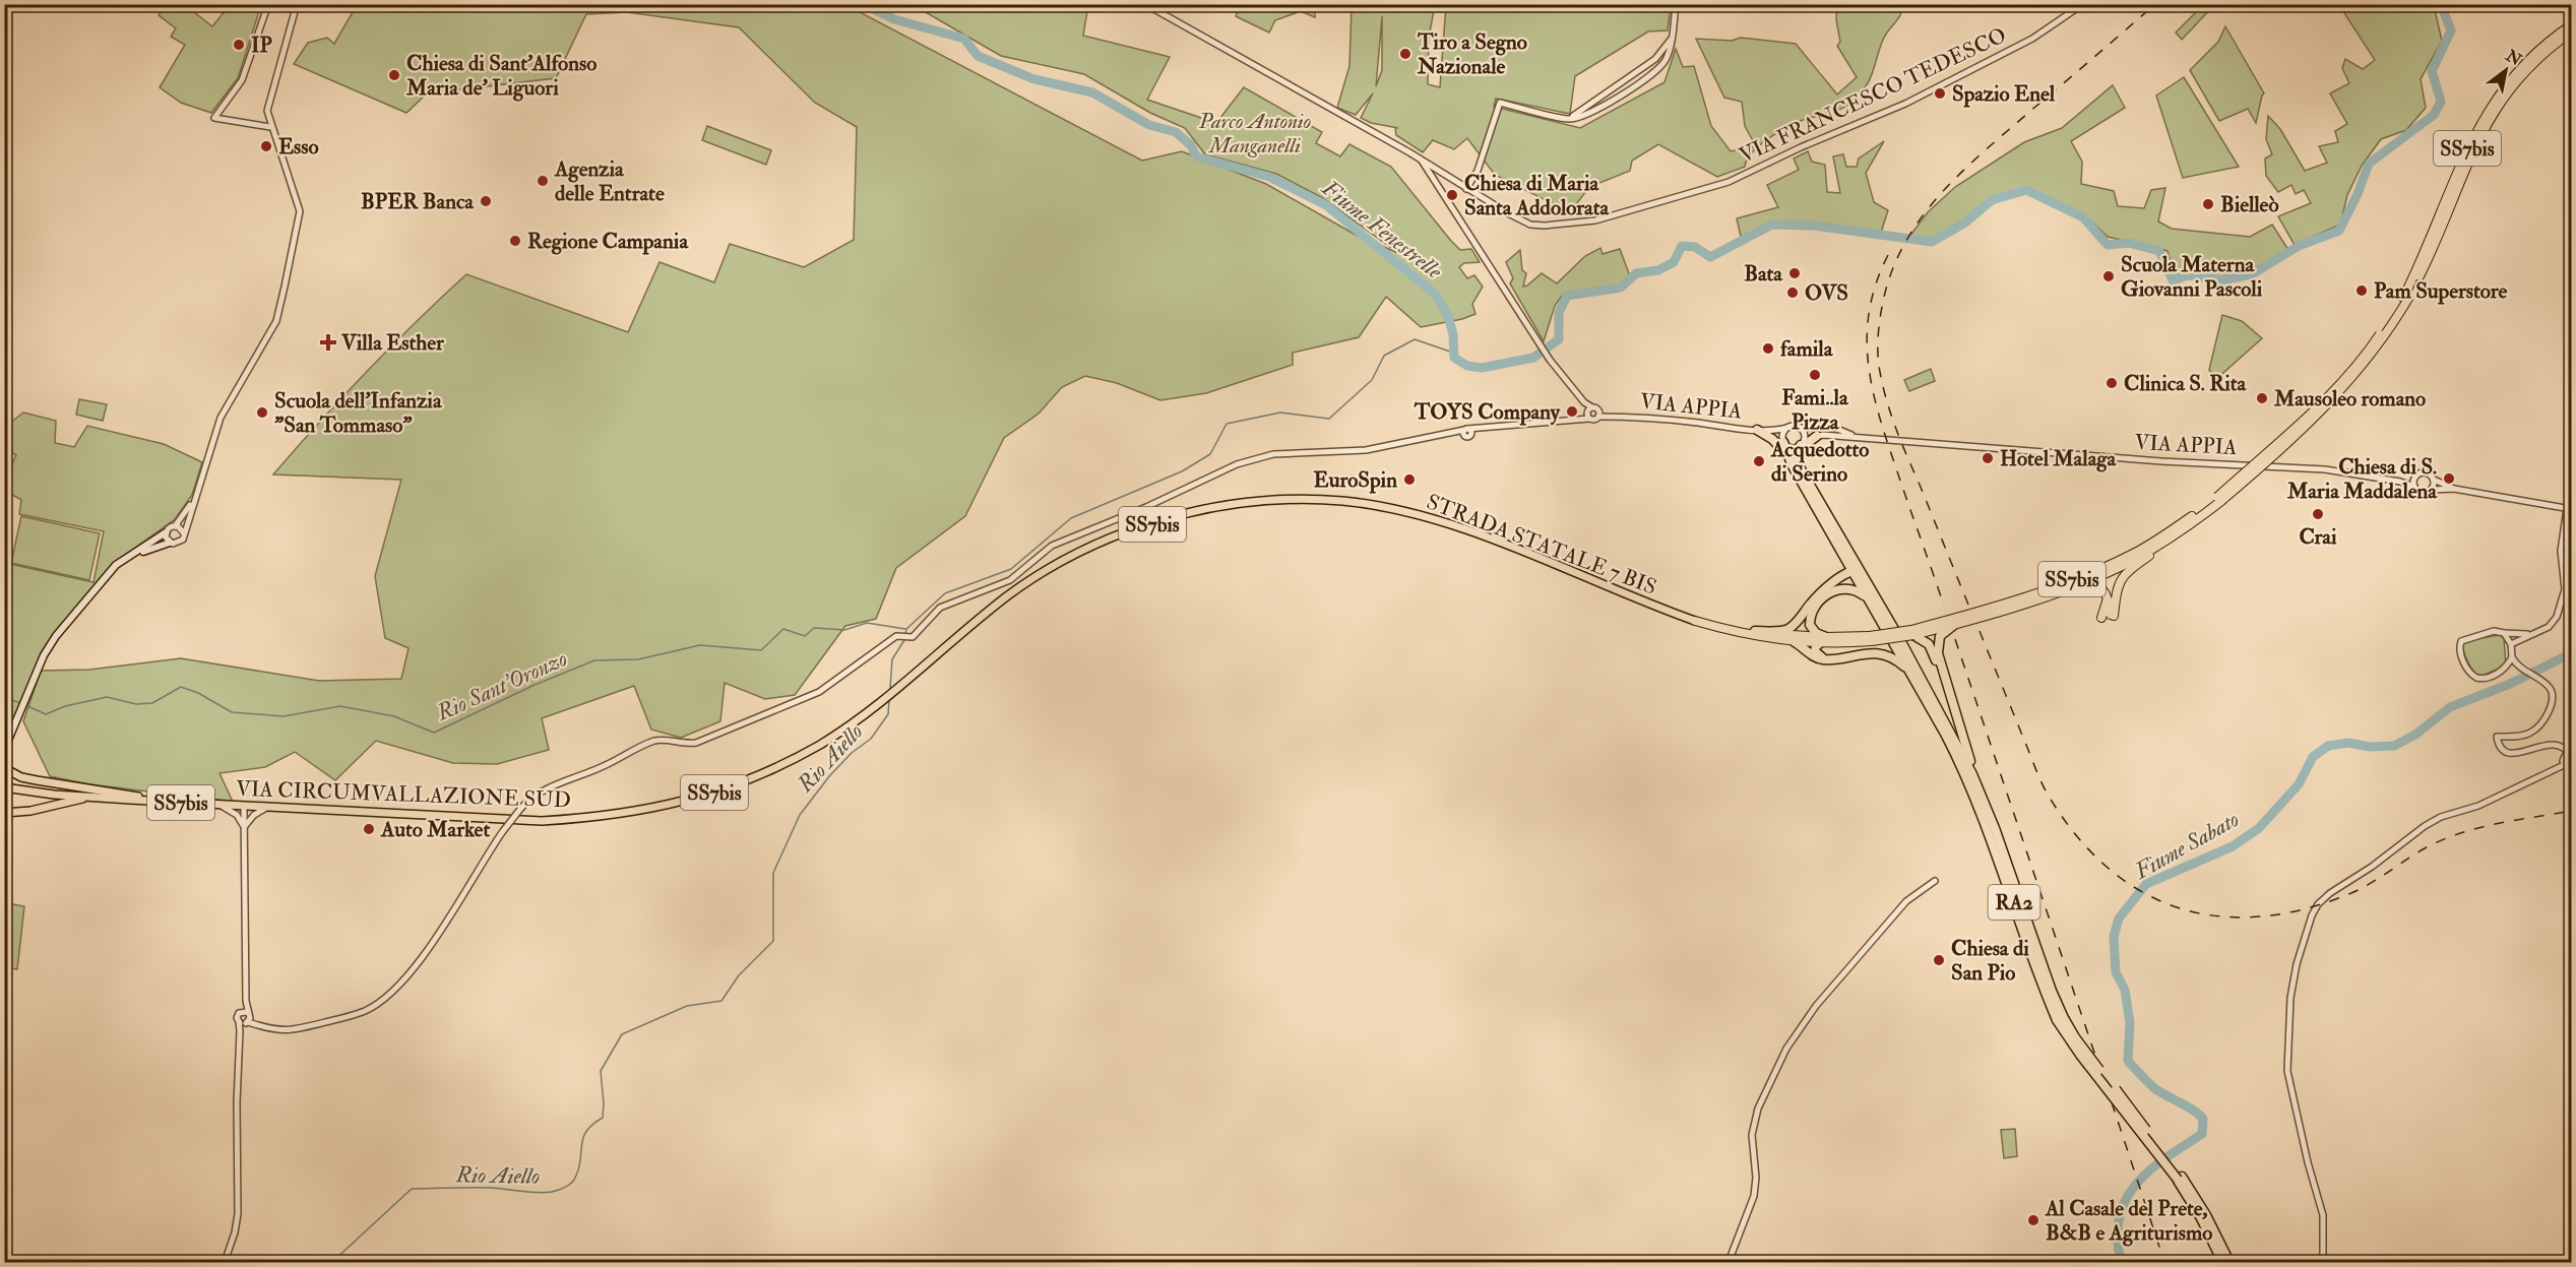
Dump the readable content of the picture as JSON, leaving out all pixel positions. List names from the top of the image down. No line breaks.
{"streets":{"highway":["SS7bis","RA2"],"main road":["STRADA STATALE 7 BIS","VIA CIRCUMVALLAZIONE SUD"],"street":["VIA FRANCESCO TEDESCO","VIA APPIA"]},"crossings":[["SS7bis","STRADA STATALE 7 BIS"],["STRADA STATALE 7 BIS","VIA CIRCUMVALLAZIONE SUD"]],"water":["Fiume Fenestrelle","Rio Sant'Oronzo","Rio Aiello","Fiume Sabato"],"parks":["Parco Antonio Manganelli"],"places":{"other":["IP","Tiro a Segno Nazionale","Chiesa di Sant'Alfonso Maria de' Liguori","Spazio Enel","Esso","Agenzia delle Entrate","Chiesa di Maria Santa Addolorata","BPER Banca","Bielleò","Regione Campania","Bata","Scuola Materna Giovanni Pascoli","Pam Superstore","OVS","famila","Fami..la Pizza","Clinica S. Rita","Mausoleo romano","TOYS Company","Scuola dell'Infanzia \"San Tommaso\"","Hotel Malaga","Acquedotto di Serino","Chiesa di S. Maria Maddalena","EuroSpin","Crai","Auto Market","Chiesa di San Pio","Al Casale del Prete, B&B e Agriturismo"],"health":["Villa Esther"]},"north":"top right"}
